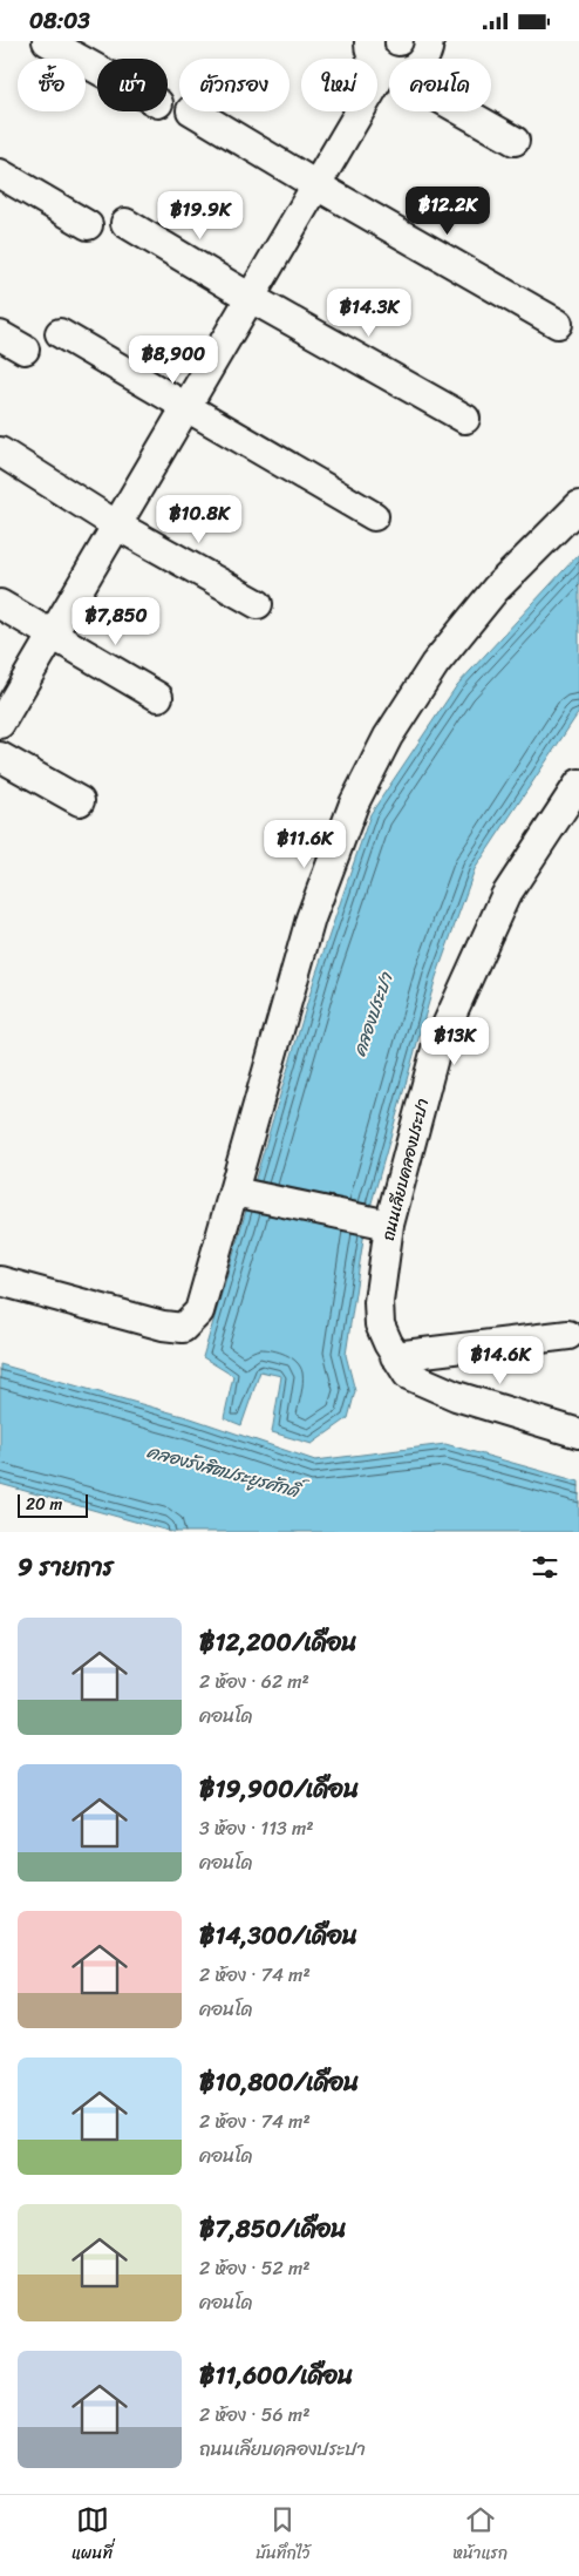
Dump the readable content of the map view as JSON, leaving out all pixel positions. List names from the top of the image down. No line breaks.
{"streets":{"street":["ถนนเลียบคลองประปา"]},"water":["คลองประปา","คลองรังสิตประยูรศักดิ์"],"scale_bar":"20 m","page":{"status":"08:03","chip":["ซื้อ","เช่า","ตัวกรอง","ใหม่","คอนโด"],"price":["฿12.2K","฿19.9K","฿14.3K","฿8,900","฿10.8K","฿7,850","฿11.6K","฿13K","฿14.6K"],"scale":"20 m","heading":"9 รายการ","list":[{"name":"฿12,200/เดือน","note":"2 ห้อง · 62 m² · คอนโด"},{"name":"฿19,900/เดือน","note":"3 ห้อง · 113 m² · คอนโด"},{"name":"฿14,300/เดือน","note":"2 ห้อง · 74 m² · คอนโด"},{"name":"฿10,800/เดือน","note":"2 ห้อง · 74 m² · คอนโด"},{"name":"฿7,850/เดือน","note":"2 ห้อง · 52 m² · คอนโด"},{"name":"฿11,600/เดือน","note":"2 ห้อง · 56 m² · ถนนเลียบคลองประปา"}],"tabs":["แผนที่","บันทึกไว้","หน้าแรก"]}}
